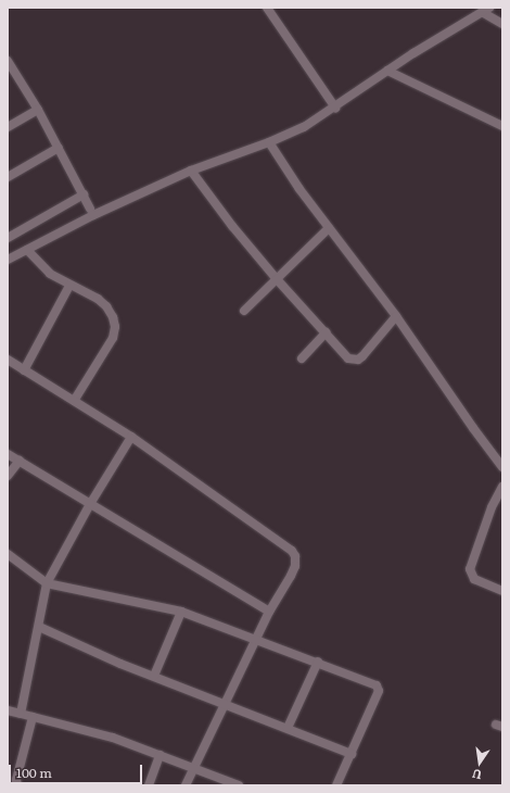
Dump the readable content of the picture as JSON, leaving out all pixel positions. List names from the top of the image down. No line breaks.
{"scale_bar":"100 m","north":"bottom"}
